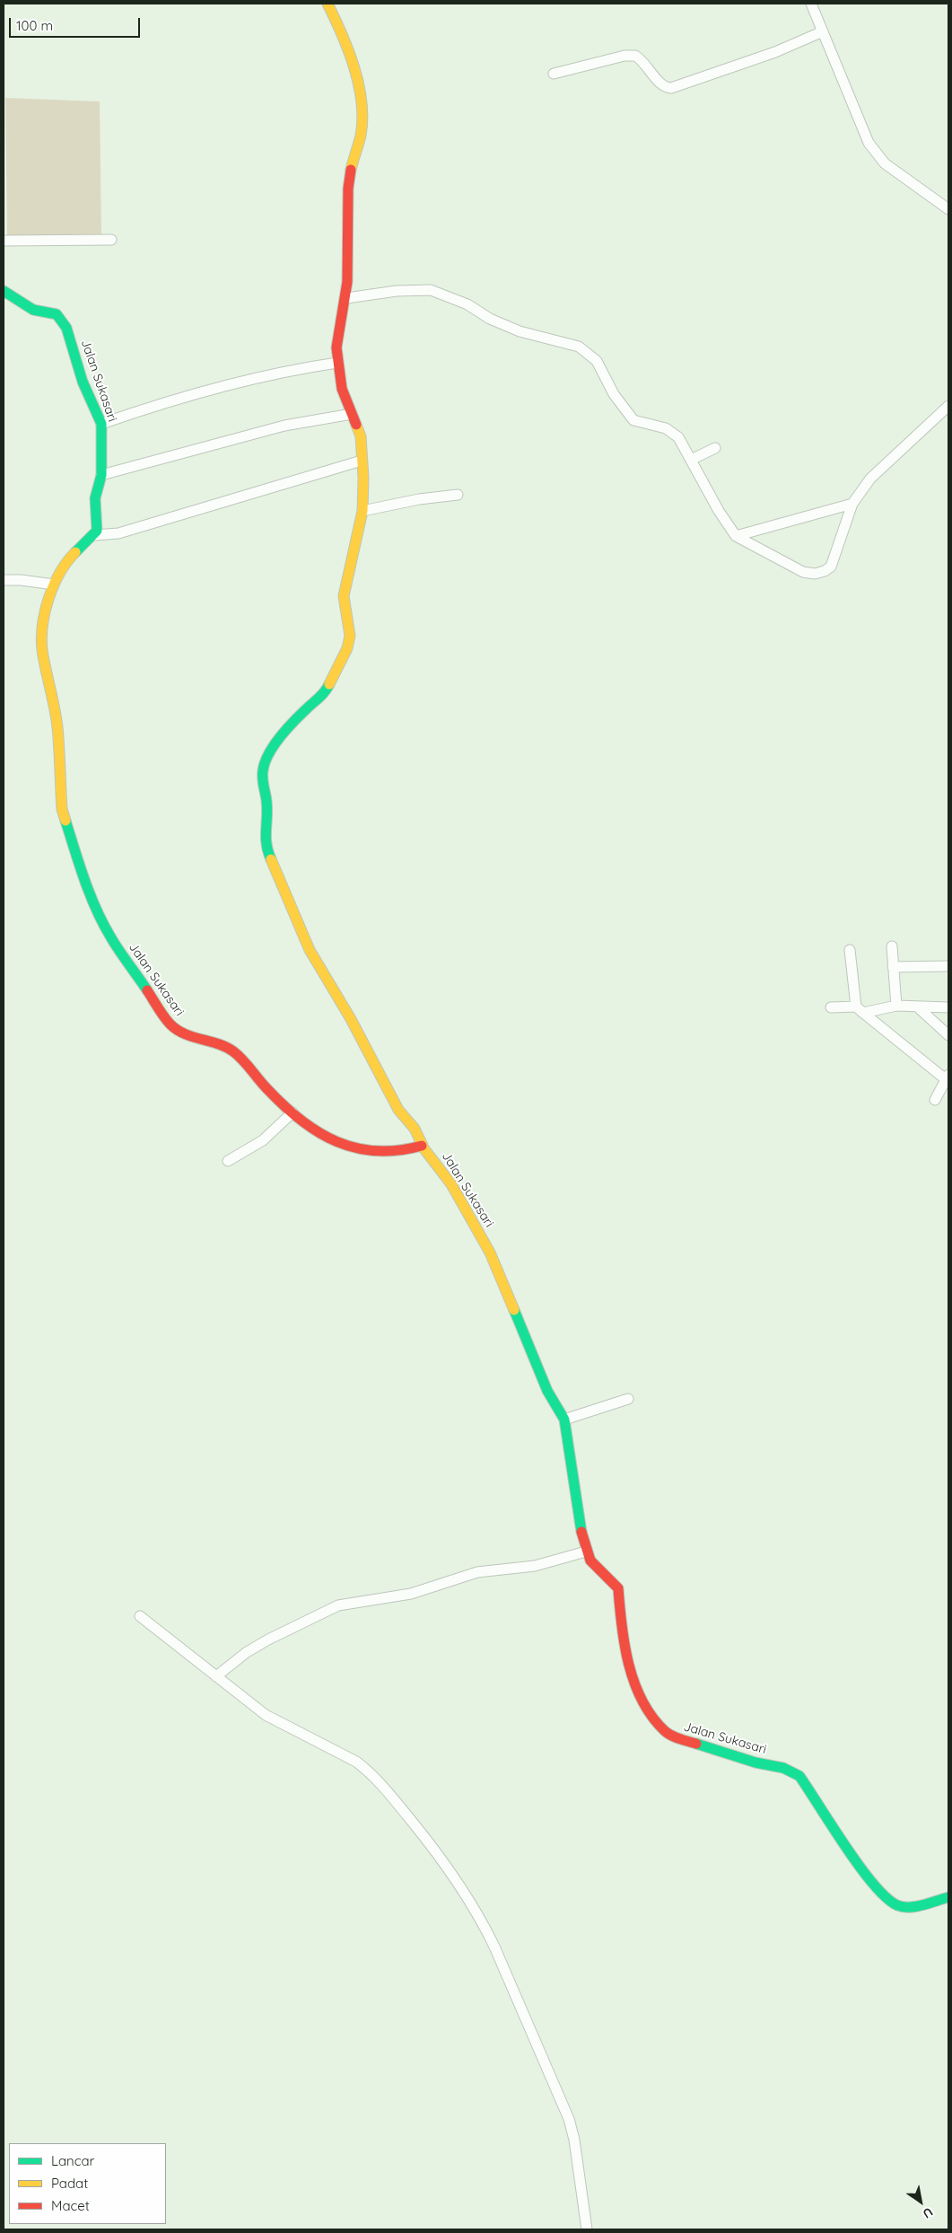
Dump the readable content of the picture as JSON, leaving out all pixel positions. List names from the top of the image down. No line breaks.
{"streets":{"street":["Jalan Sukasari"]},"legend":["Lancar","Padat","Macet"],"scale_bar":"100 m","north":"bottom right"}
